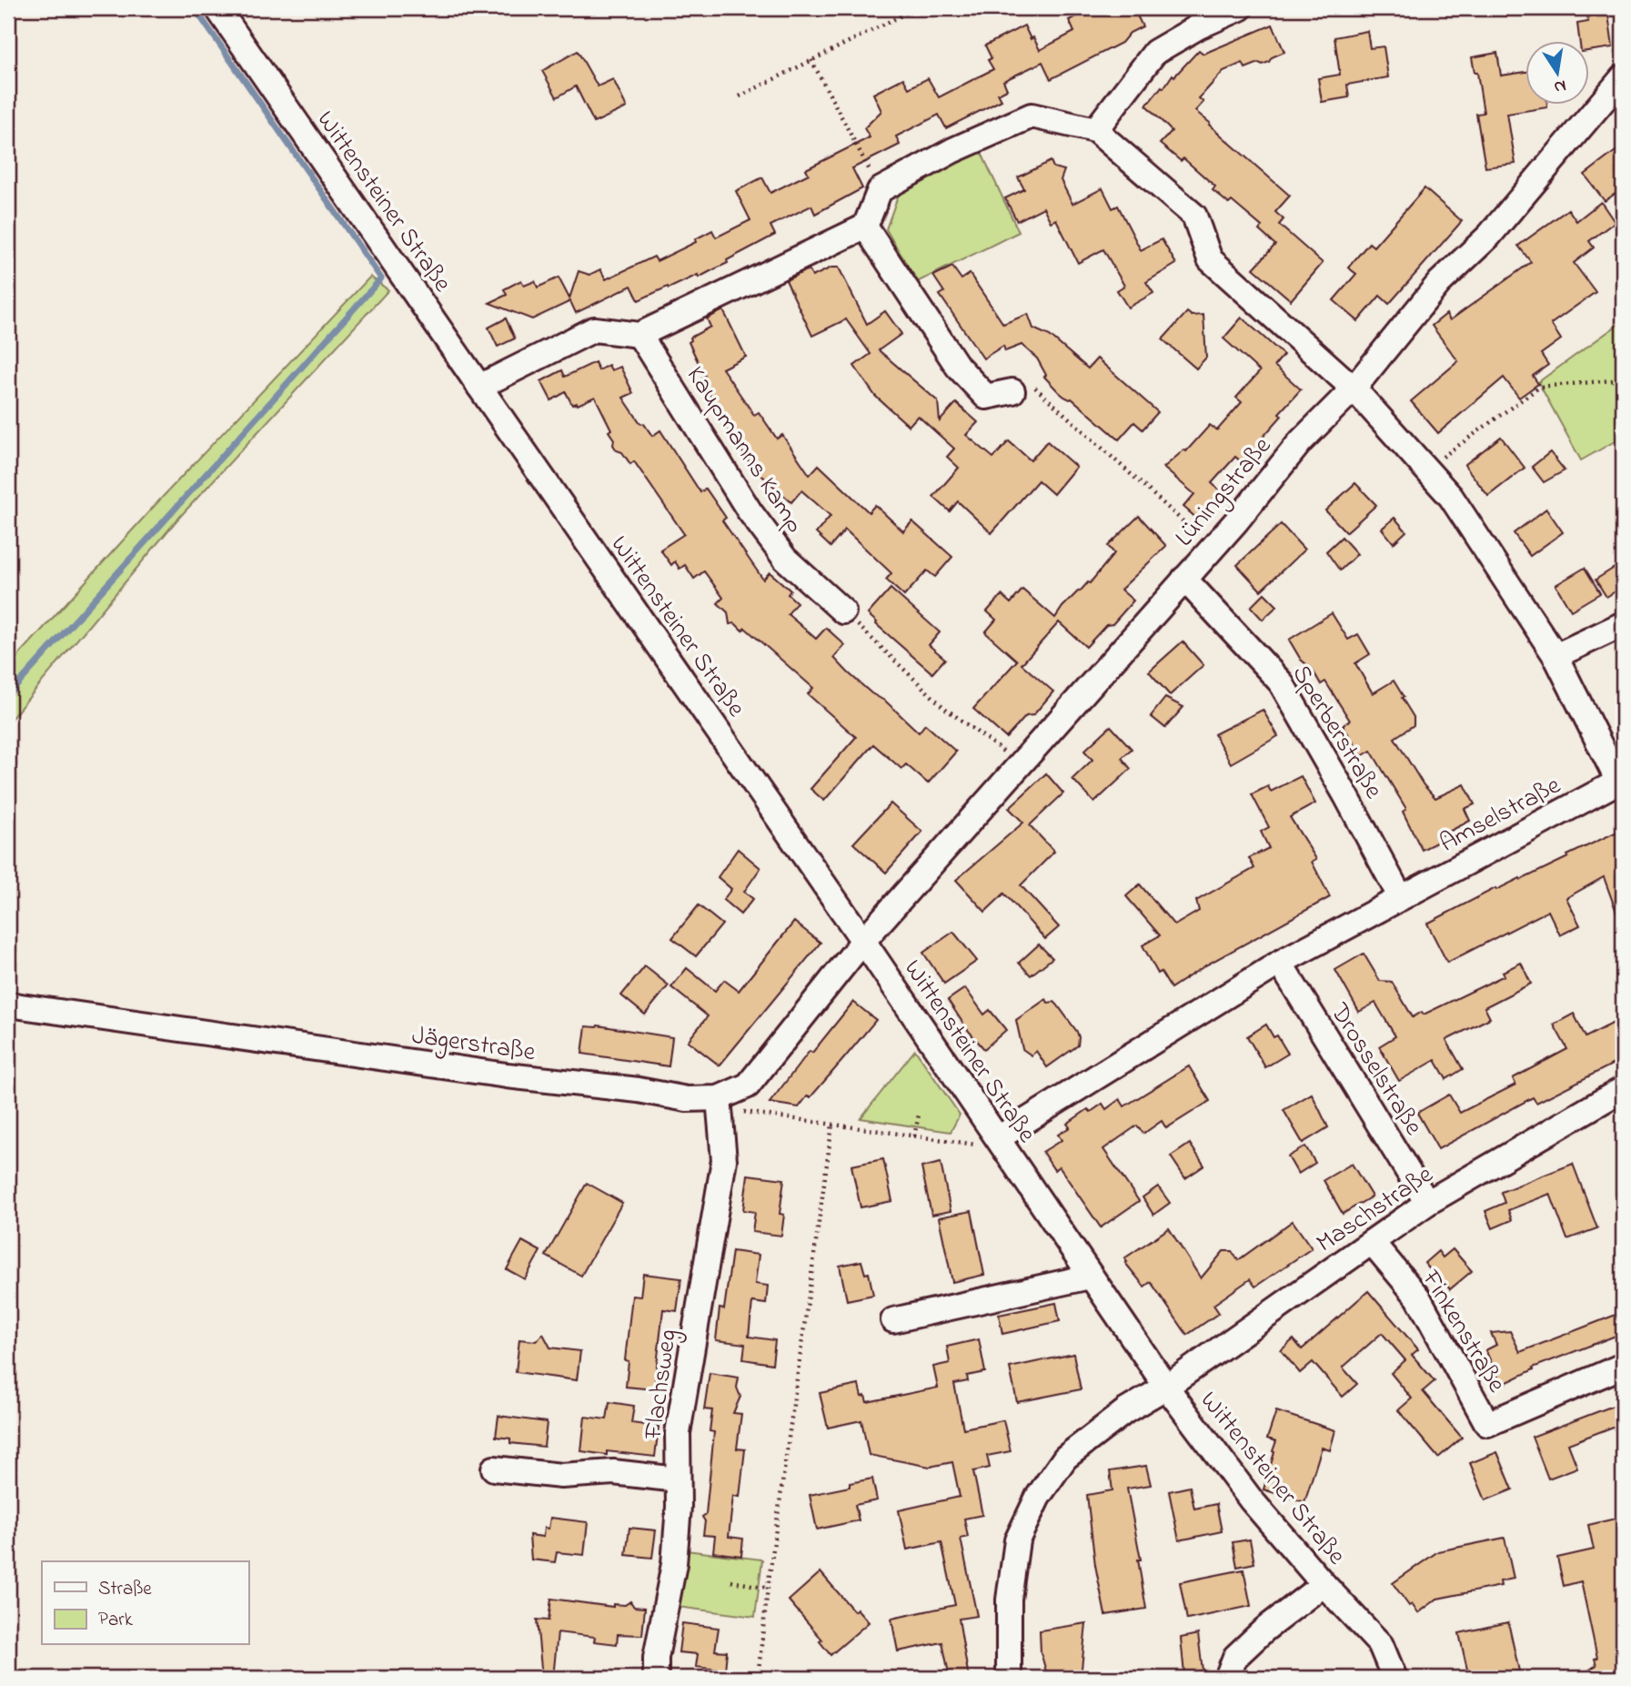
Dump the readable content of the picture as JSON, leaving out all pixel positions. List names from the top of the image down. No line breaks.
{"streets":{"street":["Wittensteiner Straße","Kaupmanns Kamp","Lüningstraße","Sperberstraße","Amselstraße","Jägerstraße","Drosselstraße","Maschstraße","Finkenstraße","Flachsweg"]},"crossings":[["Wittensteiner Straße","Lüningstraße"],["Wittensteiner Straße","Amselstraße"],["Wittensteiner Straße","Jägerstraße"],["Wittensteiner Straße","Maschstraße"],["Lüningstraße","Sperberstraße"],["Lüningstraße","Amselstraße"],["Lüningstraße","Jägerstraße"],["Sperberstraße","Amselstraße"],["Amselstraße","Drosselstraße"],["Jägerstraße","Flachsweg"],["Drosselstraße","Maschstraße"],["Maschstraße","Finkenstraße"]],"legend":["Straße","Park"],"north":"bottom"}
